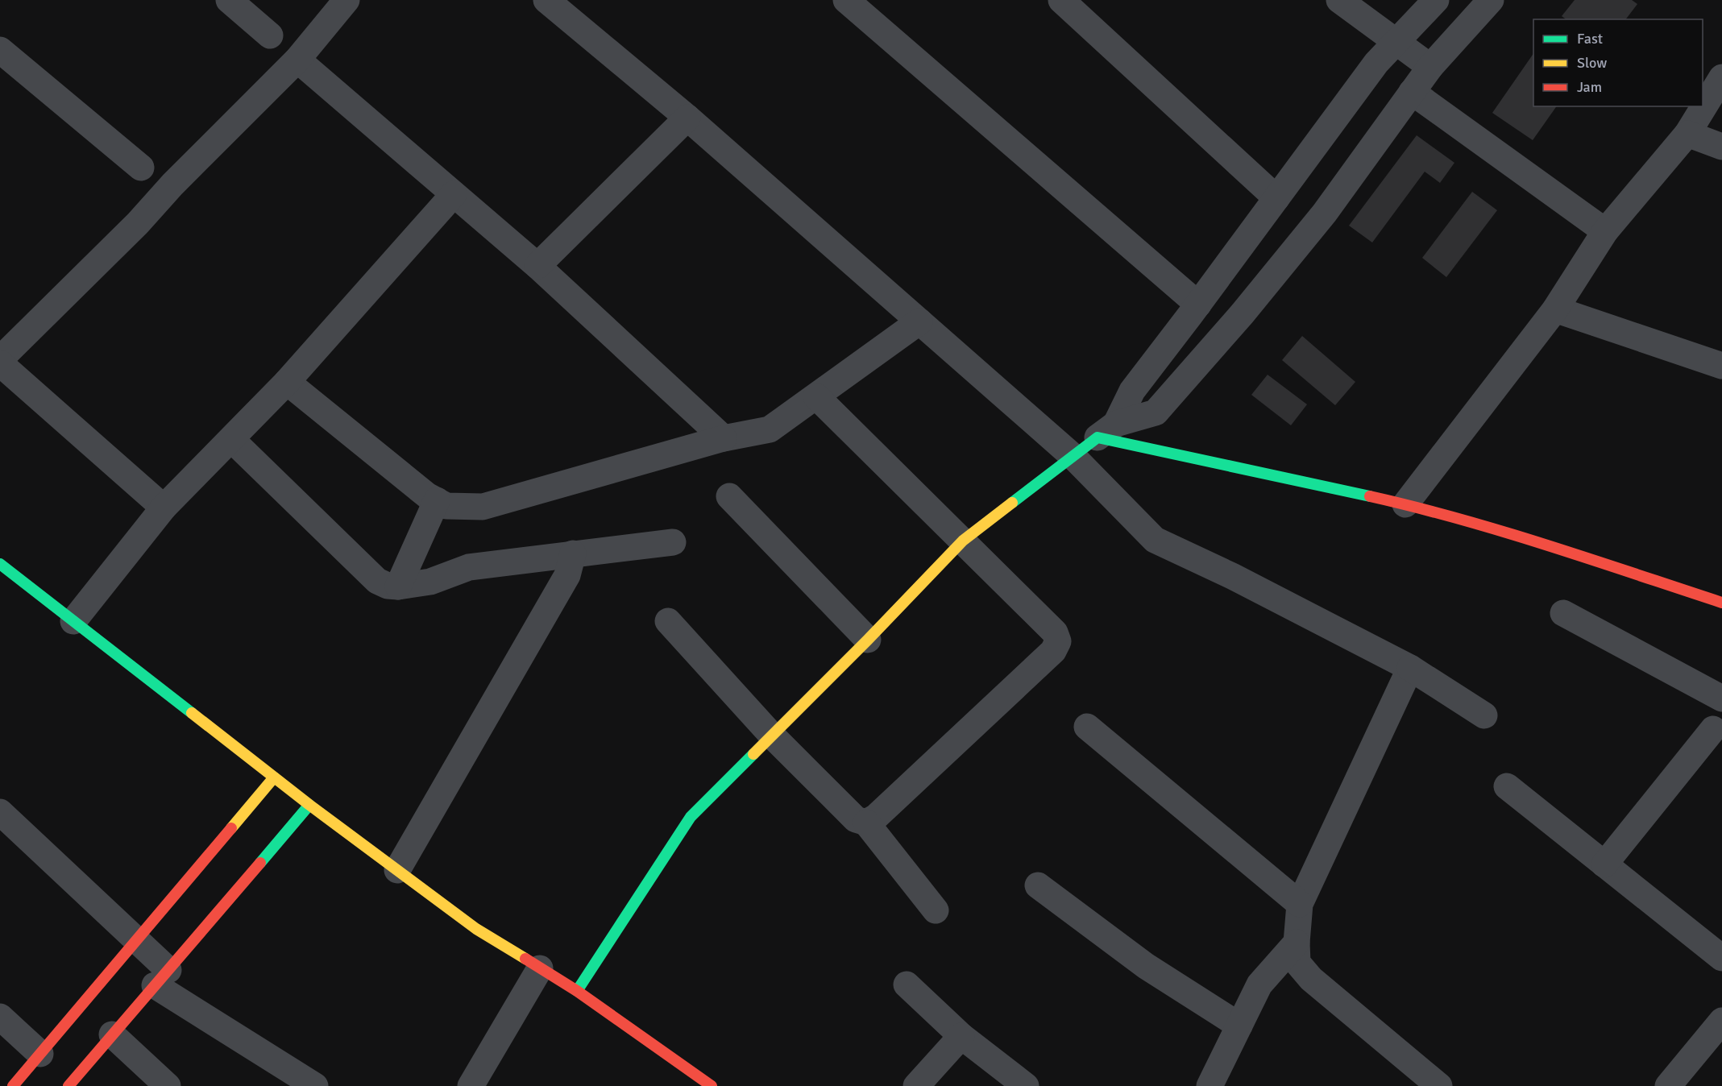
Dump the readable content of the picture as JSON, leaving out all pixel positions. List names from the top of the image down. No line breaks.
{"legend":["Fast","Slow","Jam"]}
